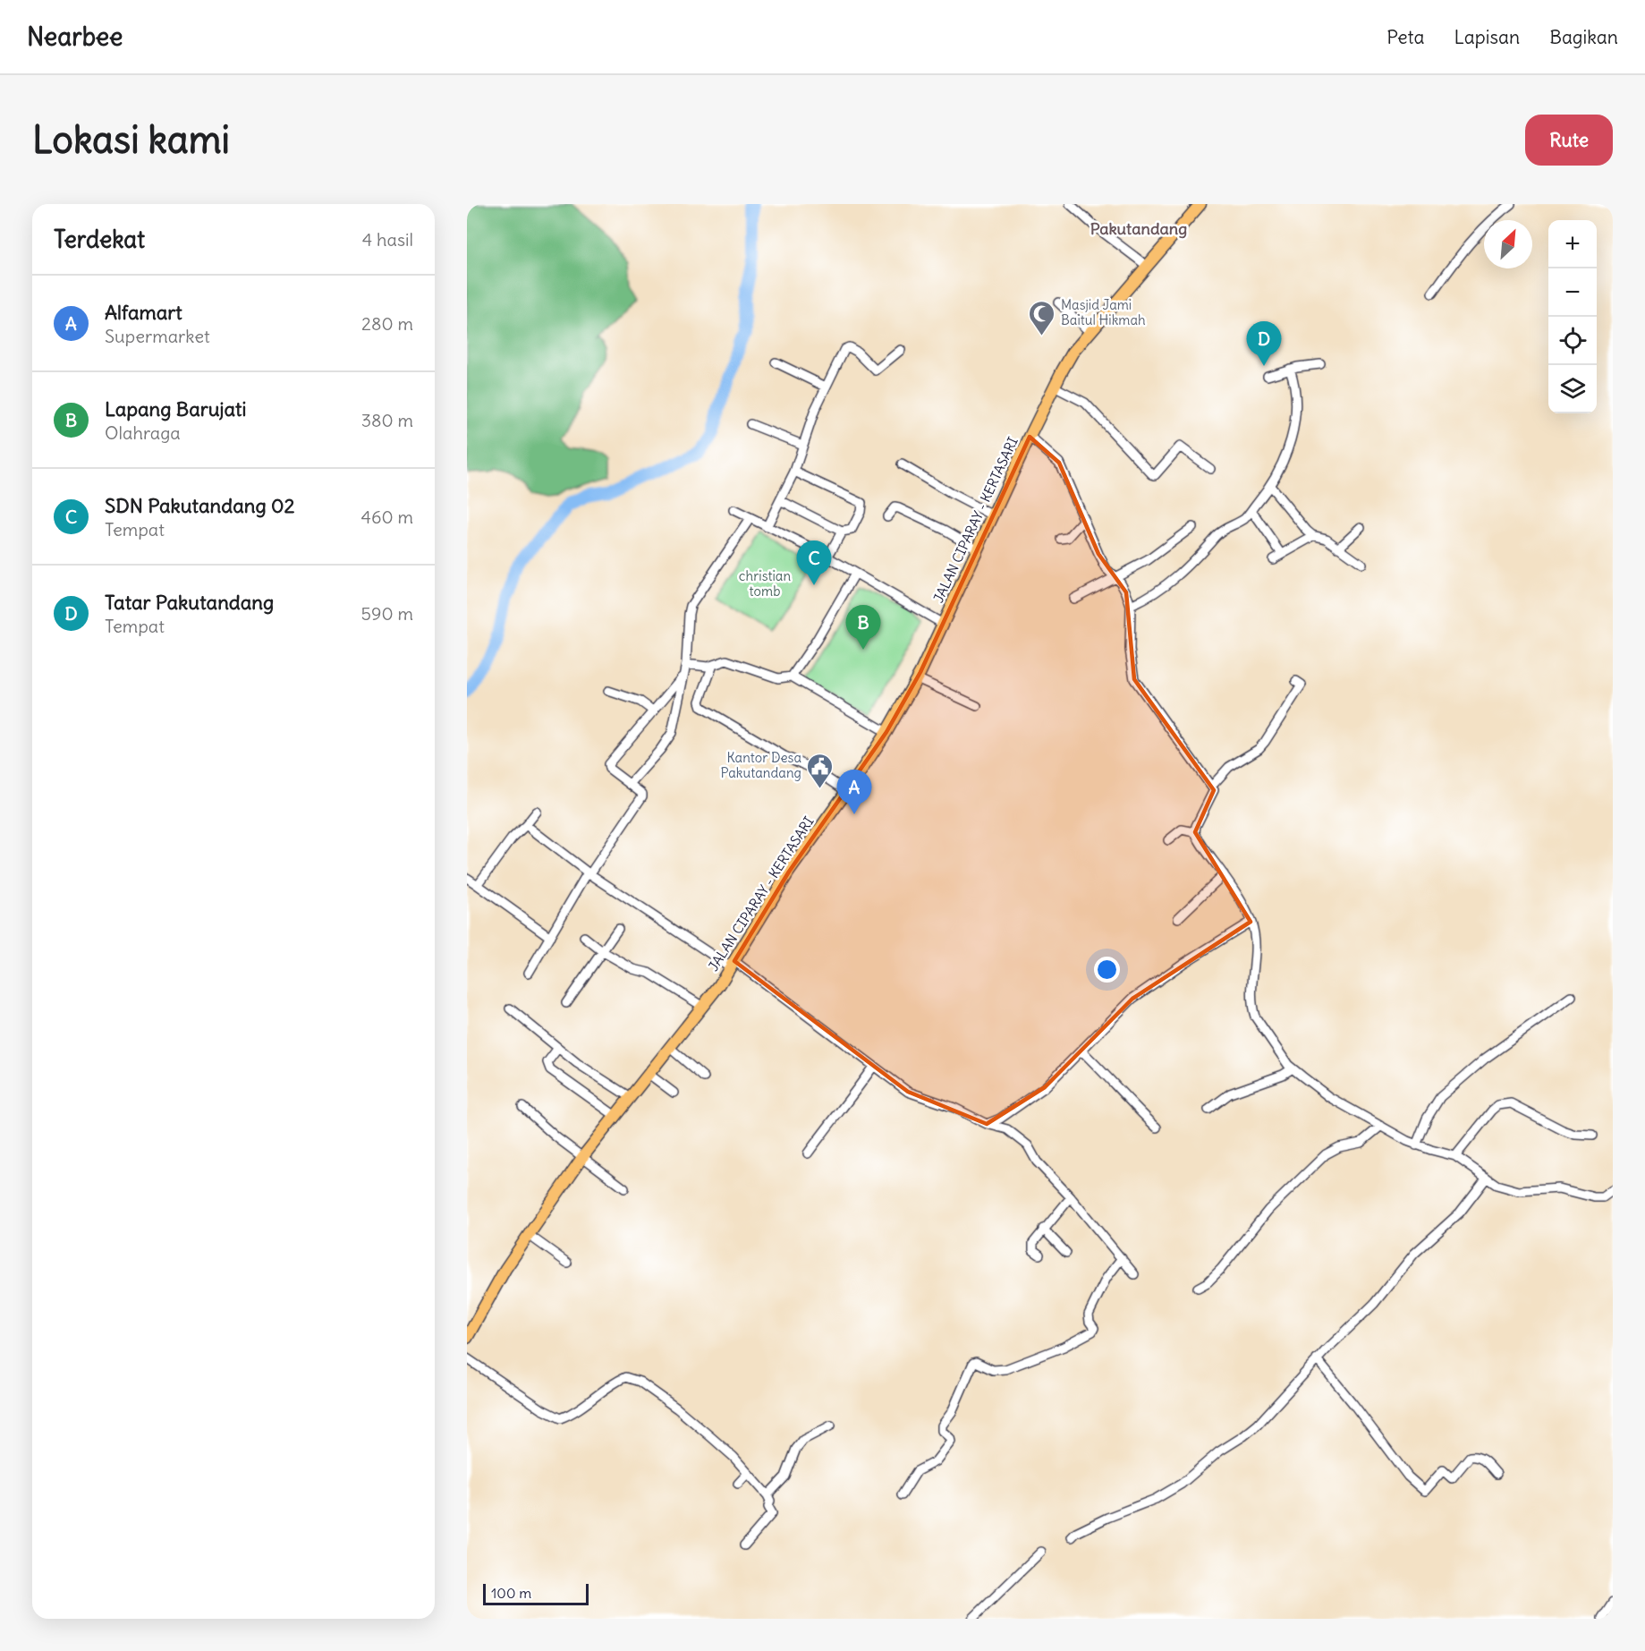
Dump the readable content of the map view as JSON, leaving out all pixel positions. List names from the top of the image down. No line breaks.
{"streets":{"main road":["JALAN CIPARAY - KERTASARI"]},"districts":["Pakutandang"],"parks":["christian tomb"],"places":{"mosque":["Masjid Jami Baitul Hikmah"],"public building":["Kantor Desa Pakutandang"]},"scale_bar":"100 m","north":"top right","page":{"header":"Nearbee","nav":["Peta","Lapisan","Bagikan"],"buttons":"Rute","title":"Lokasi kami","heading":["Terdekat","4 hasil"],"map_buttons":["+","−"],"list":[{"mark":"A","name":"Alfamart","note":"Supermarket","value":"280 m"},{"mark":"B","name":"Lapang Barujati","note":"Olahraga","value":"380 m"},{"mark":"C","name":"SDN Pakutandang 02","note":"Tempat","value":"460 m"},{"mark":"D","name":"Tatar Pakutandang","note":"Tempat","value":"590 m"}],"pins":["D","C","B","A"],"scale":"100 m"}}
